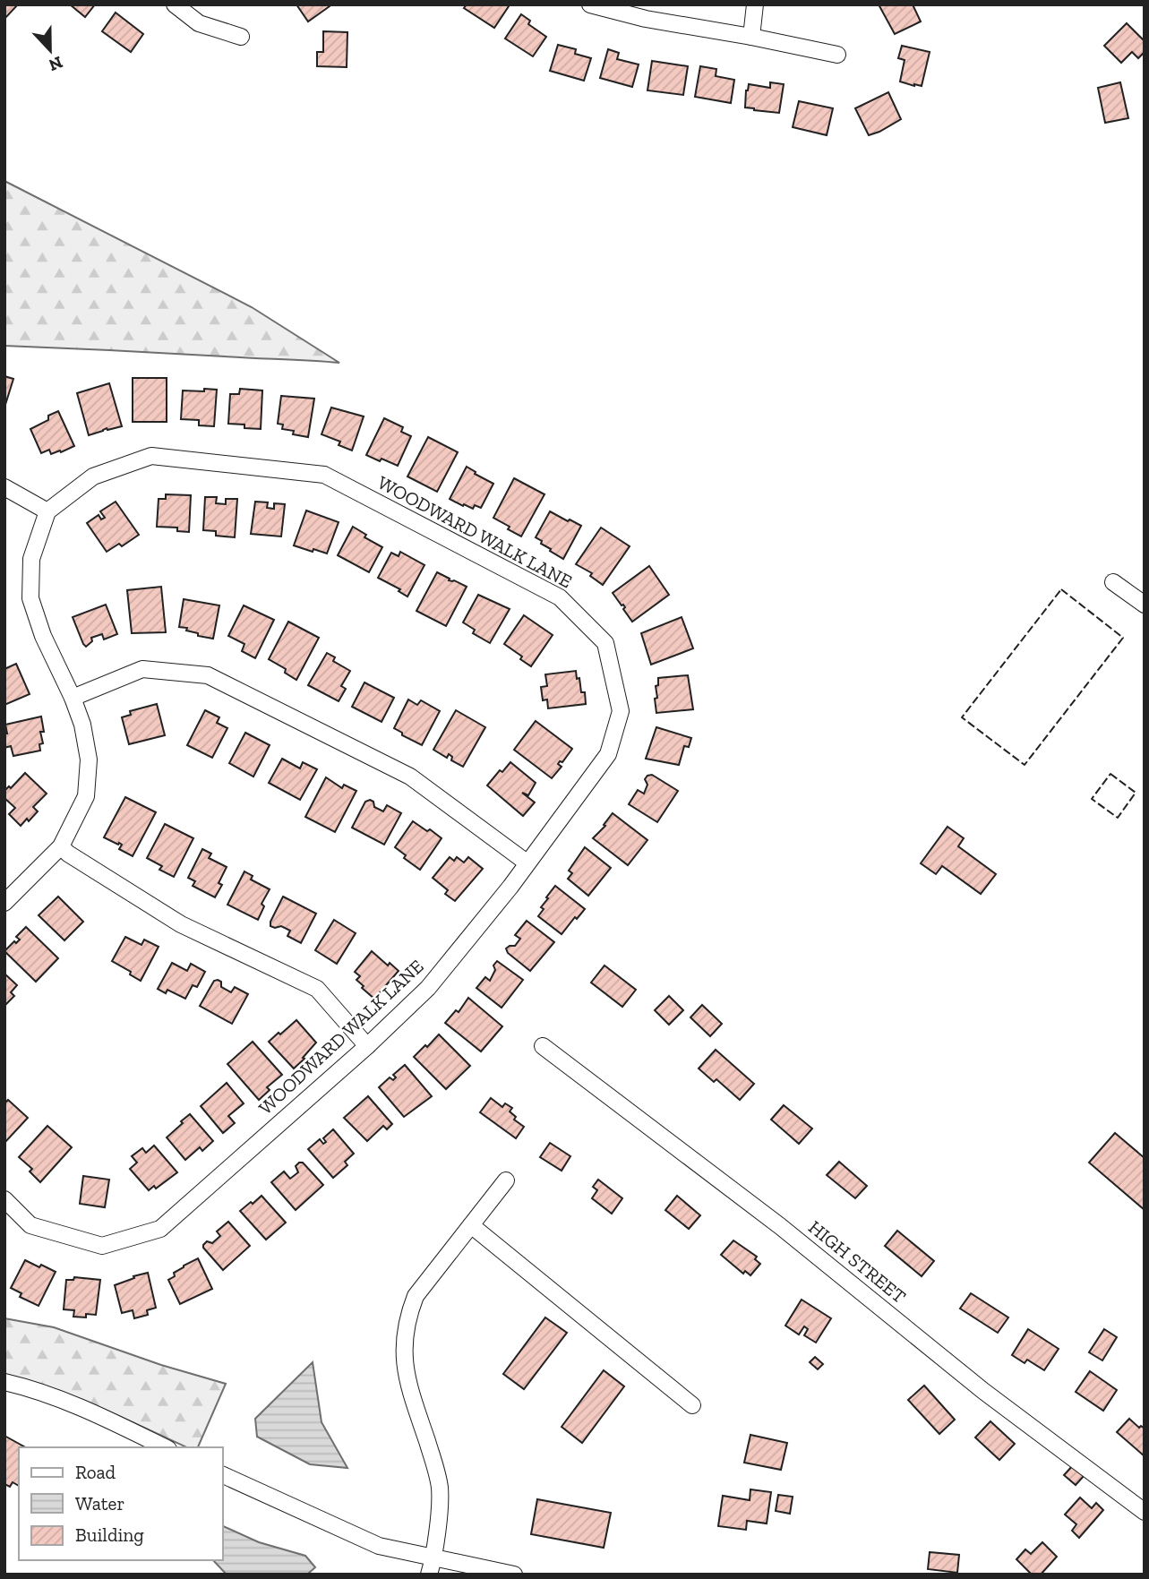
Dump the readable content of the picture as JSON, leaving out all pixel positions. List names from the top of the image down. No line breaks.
{"streets":{"street":["WOODWARD WALK LANE","HIGH STREET"]},"legend":["Road","Water","Building"],"north":"bottom"}
